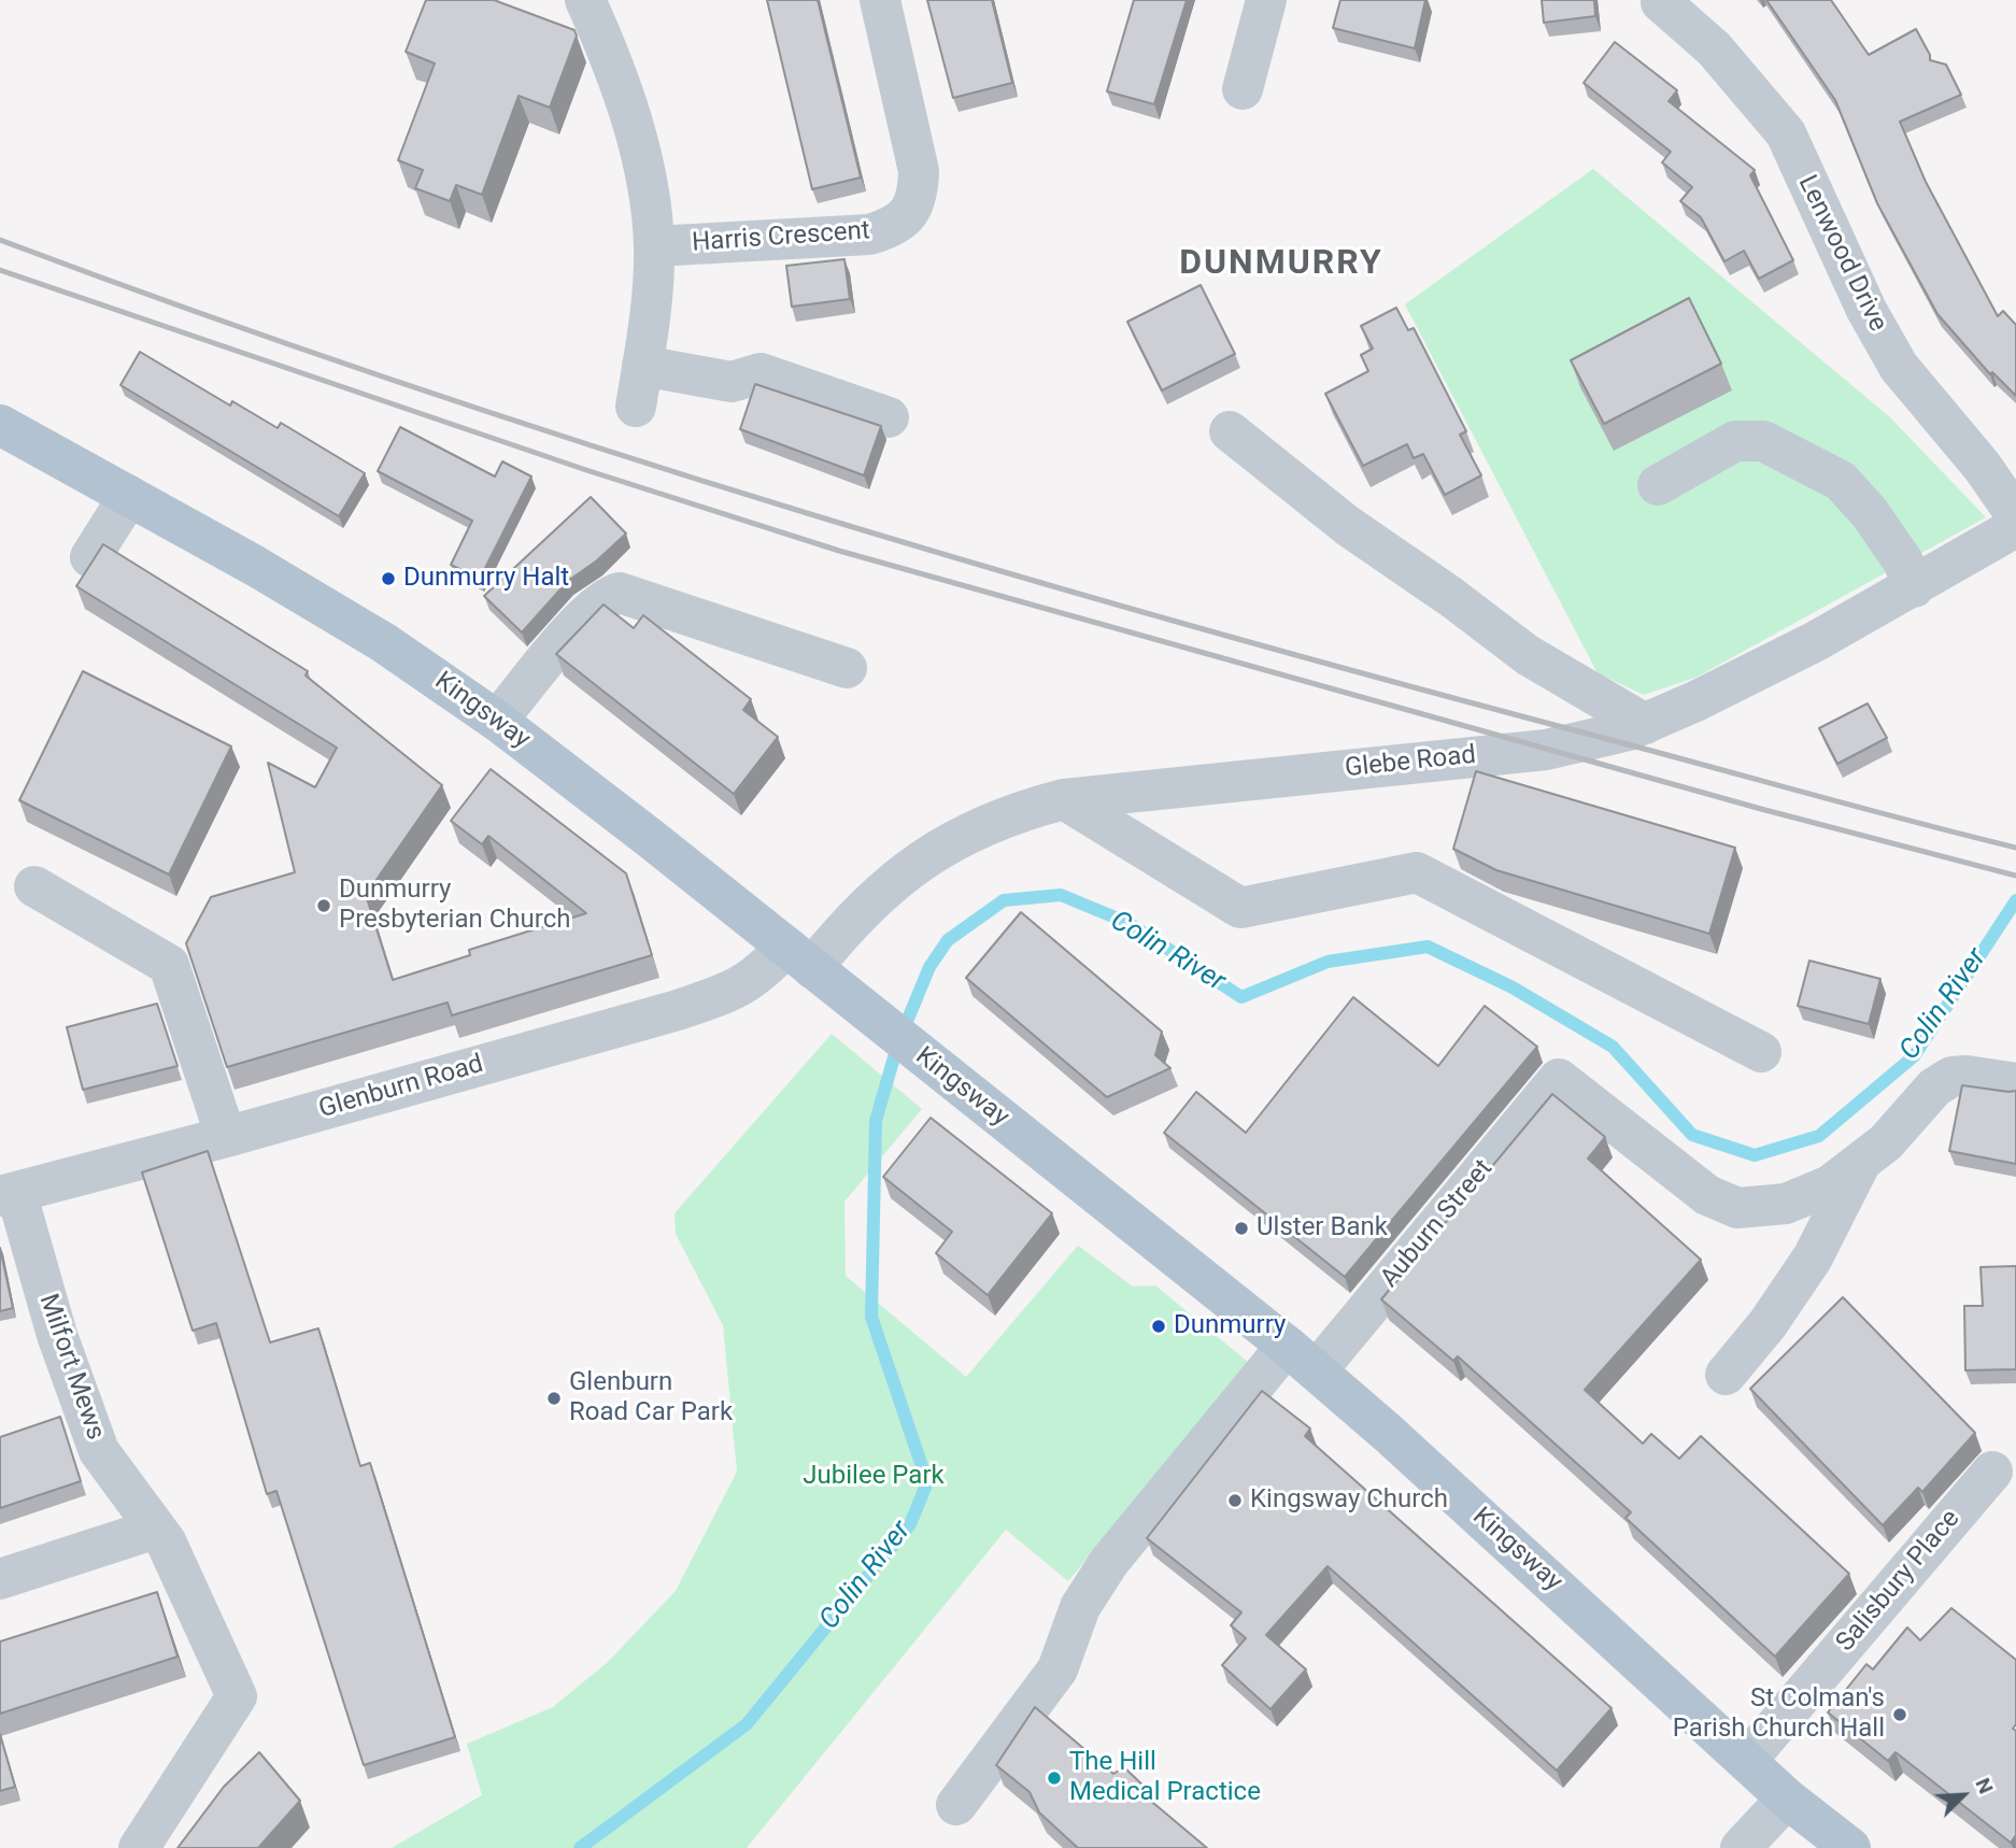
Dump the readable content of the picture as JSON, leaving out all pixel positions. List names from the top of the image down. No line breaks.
{"streets":{"main road":["Kingsway"],"street":["Harris Crescent","Lenwood Drive","Glebe Road","Glenburn Road","Auburn Street","Milfort Mews","Salisbury Place"]},"crossings":[["Kingsway","Glebe Road"],["Kingsway","Glenburn Road"],["Kingsway","Auburn Street"],["Kingsway","Salisbury Place"],["Glebe Road","Glenburn Road"],["Glenburn Road","Milfort Mews"]],"districts":["DUNMURRY"],"water":["Colin River"],"parks":["Jubilee Park"],"places":["Dunmurry Halt","Dunmurry Presbyterian Church","Ulster Bank","Dunmurry","Glenburn Road Car Park","Kingsway Church","St Colman's Parish Church Hall","The Hill Medical Practice"],"north":"top right"}
